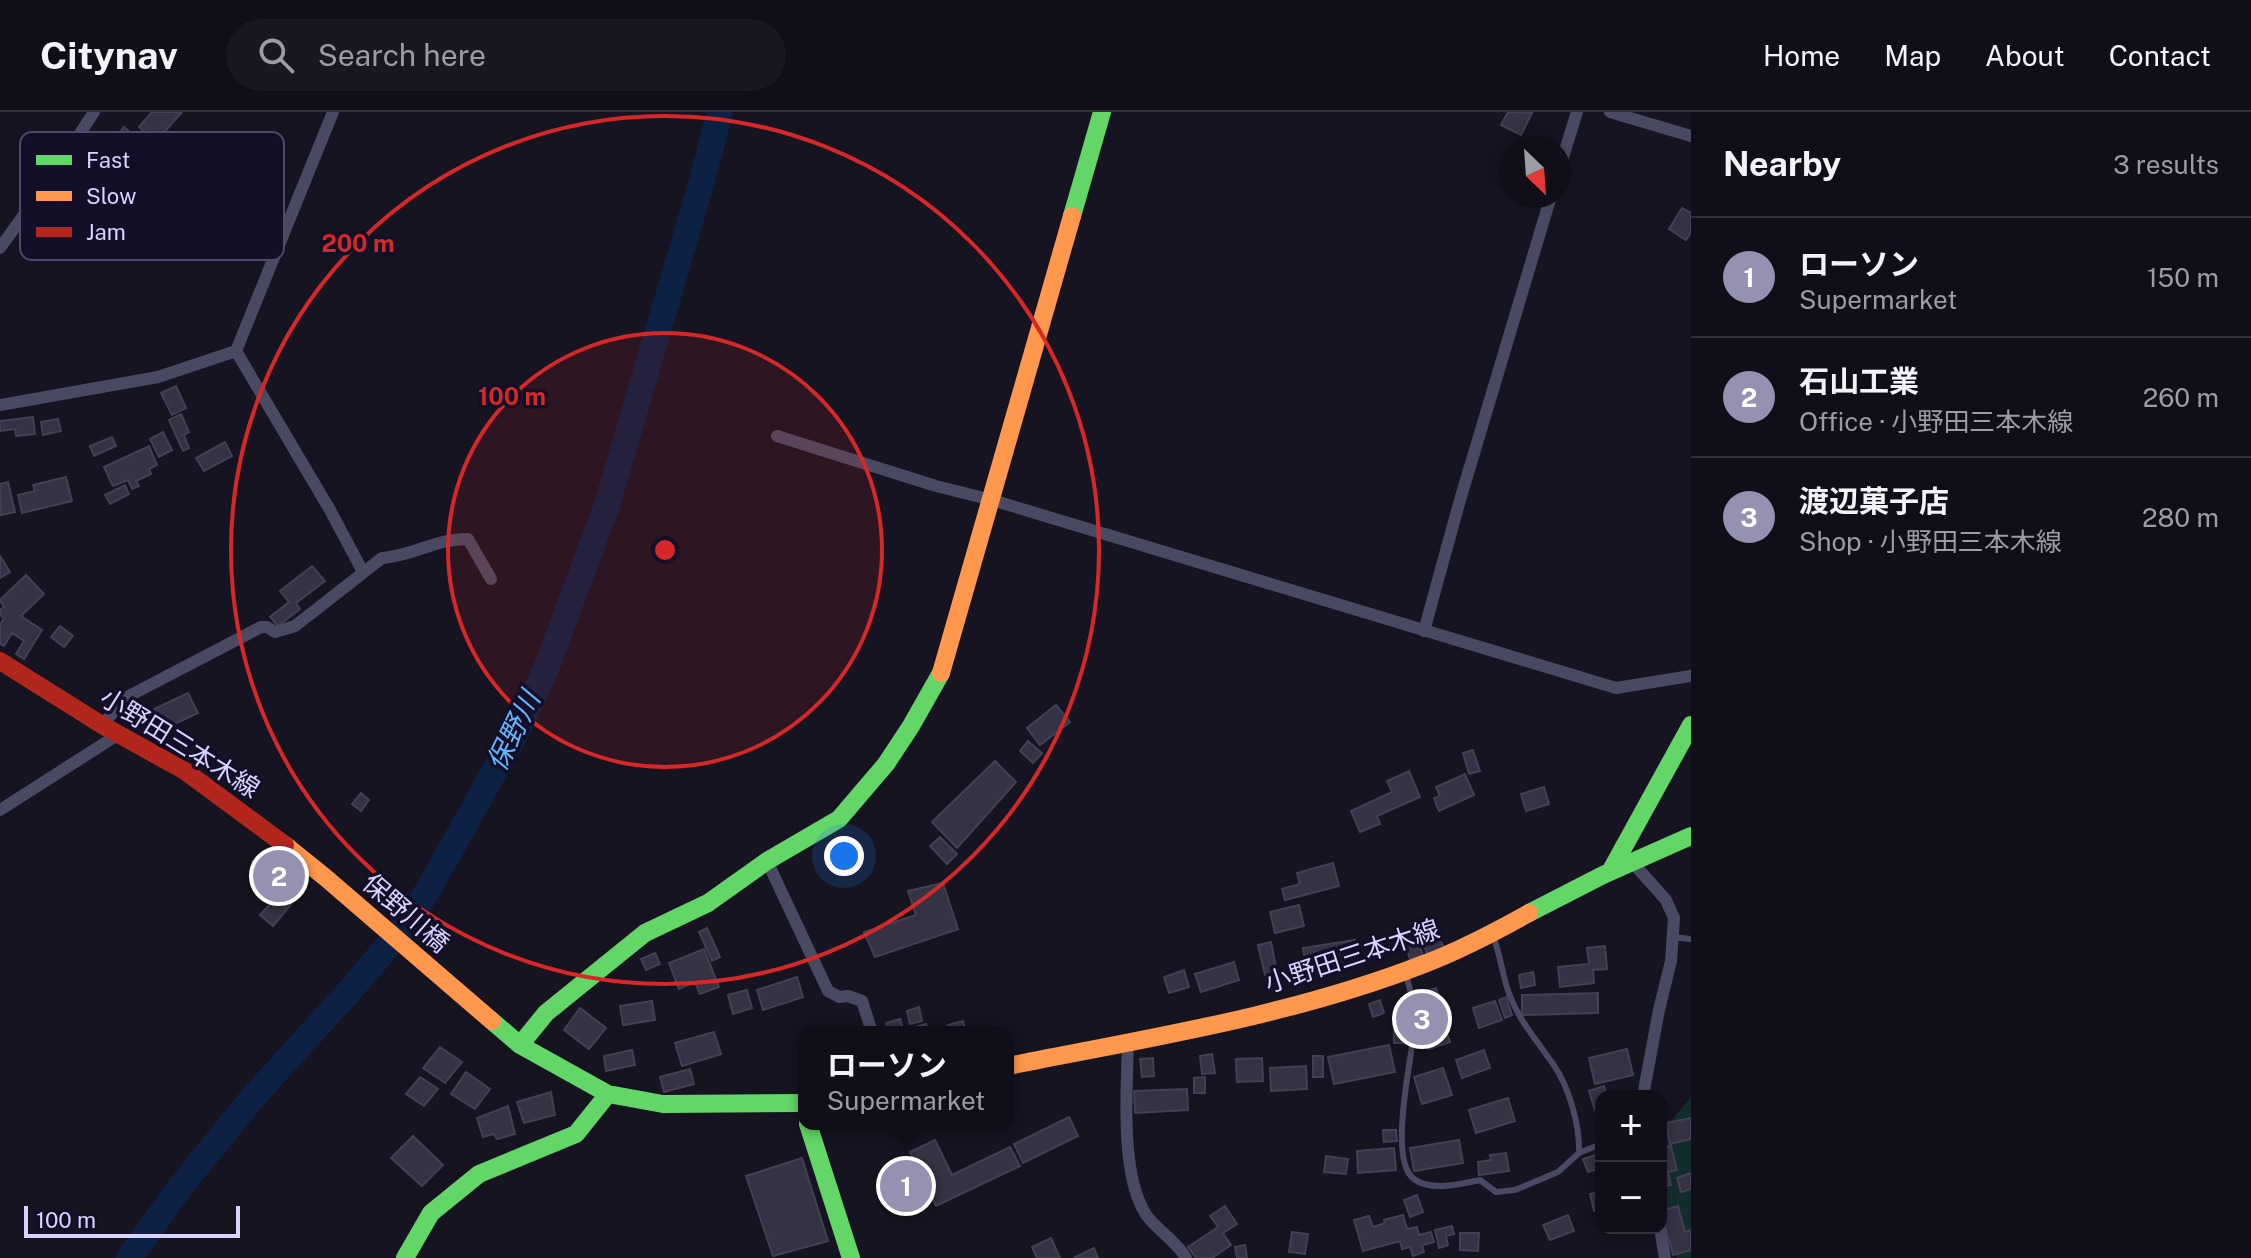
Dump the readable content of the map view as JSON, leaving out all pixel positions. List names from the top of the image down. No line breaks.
{"streets":{"street":["小野田三本木線","保野川橋"]},"crossings":[["小野田三本木線","保野川橋"]],"water":["保野川"],"legend":["Fast","Slow","Jam"],"scale_bar":"100 m","north":"bottom right","page":{"header":"Citynav","search":"Search here","nav":["Home","Map","About","Contact"],"heading":["Nearby","3 results"],"list":[{"mark":"1","name":"ローソン","note":"Supermarket","value":"150 m"},{"mark":"2","name":"石山工業","note":"Office · 小野田三本木線","value":"260 m"},{"mark":"3","name":"渡辺菓子店","note":"Shop · 小野田三本木線","value":"280 m"}],"pins":["2","3","1"],"popup":["ローソン","Supermarket"],"map_buttons":["+","−"],"scale":"100 m"},"rings":["200 m","100 m"]}
